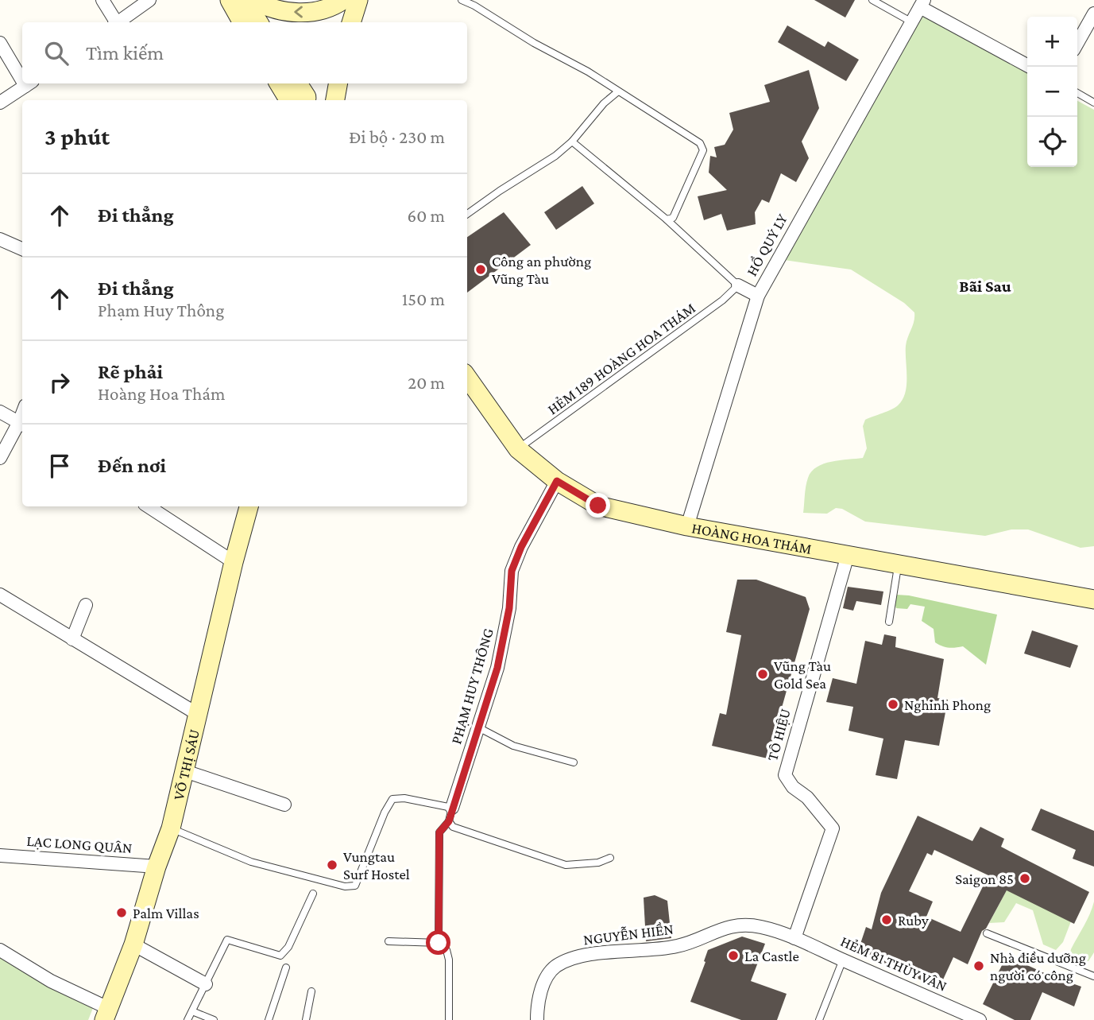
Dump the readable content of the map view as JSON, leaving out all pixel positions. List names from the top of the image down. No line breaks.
{"streets":{"main road":["HOÀNG HOA THÁM","VÕ THỊ SÁU"],"street":["HỒ QUÝ LY","PHẠM HUY THÔNG","TÔ HIỆU","LẠC LONG QUÂN","NGUYỄN HIỀN","HẺM 81 THÙY VÂN"],"lane":["HẺM 189 HOÀNG HOA THÁM"]},"crossings":[["HỒ QUÝ LY","HOÀNG HOA THÁM"],["HẺM 189 HOÀNG HOA THÁM","HOÀNG HOA THÁM"],["HOÀNG HOA THÁM","PHẠM HUY THÔNG"],["HOÀNG HOA THÁM","TÔ HIỆU"],["TÔ HIỆU","NGUYỄN HIỀN"],["TÔ HIỆU","HẺM 81 THÙY VÂN"],["VÕ THỊ SÁU","LẠC LONG QUÂN"],["NGUYỄN HIỀN","HẺM 81 THÙY VÂN"]],"districts":["Bãi Sau"],"places":["Công an phường Vũng Tàu","Vũng Tàu Gold Sea","Nghinh Phong","Vungtau Surf Hostel","Saigon 85","Palm Villas","Ruby","La Castle","Nhà điều dưỡng người có công"],"page":{"map_buttons":["+","−"],"search":"Tìm kiếm","heading":["3 phút","Đi bộ · 230 m"],"list":[["Đi thẳng","60 m"],["Đi thẳng","Phạm Huy Thông","150 m"],["Rẽ phải","Hoàng Hoa Thám","20 m"],"Đến nơi"]}}
